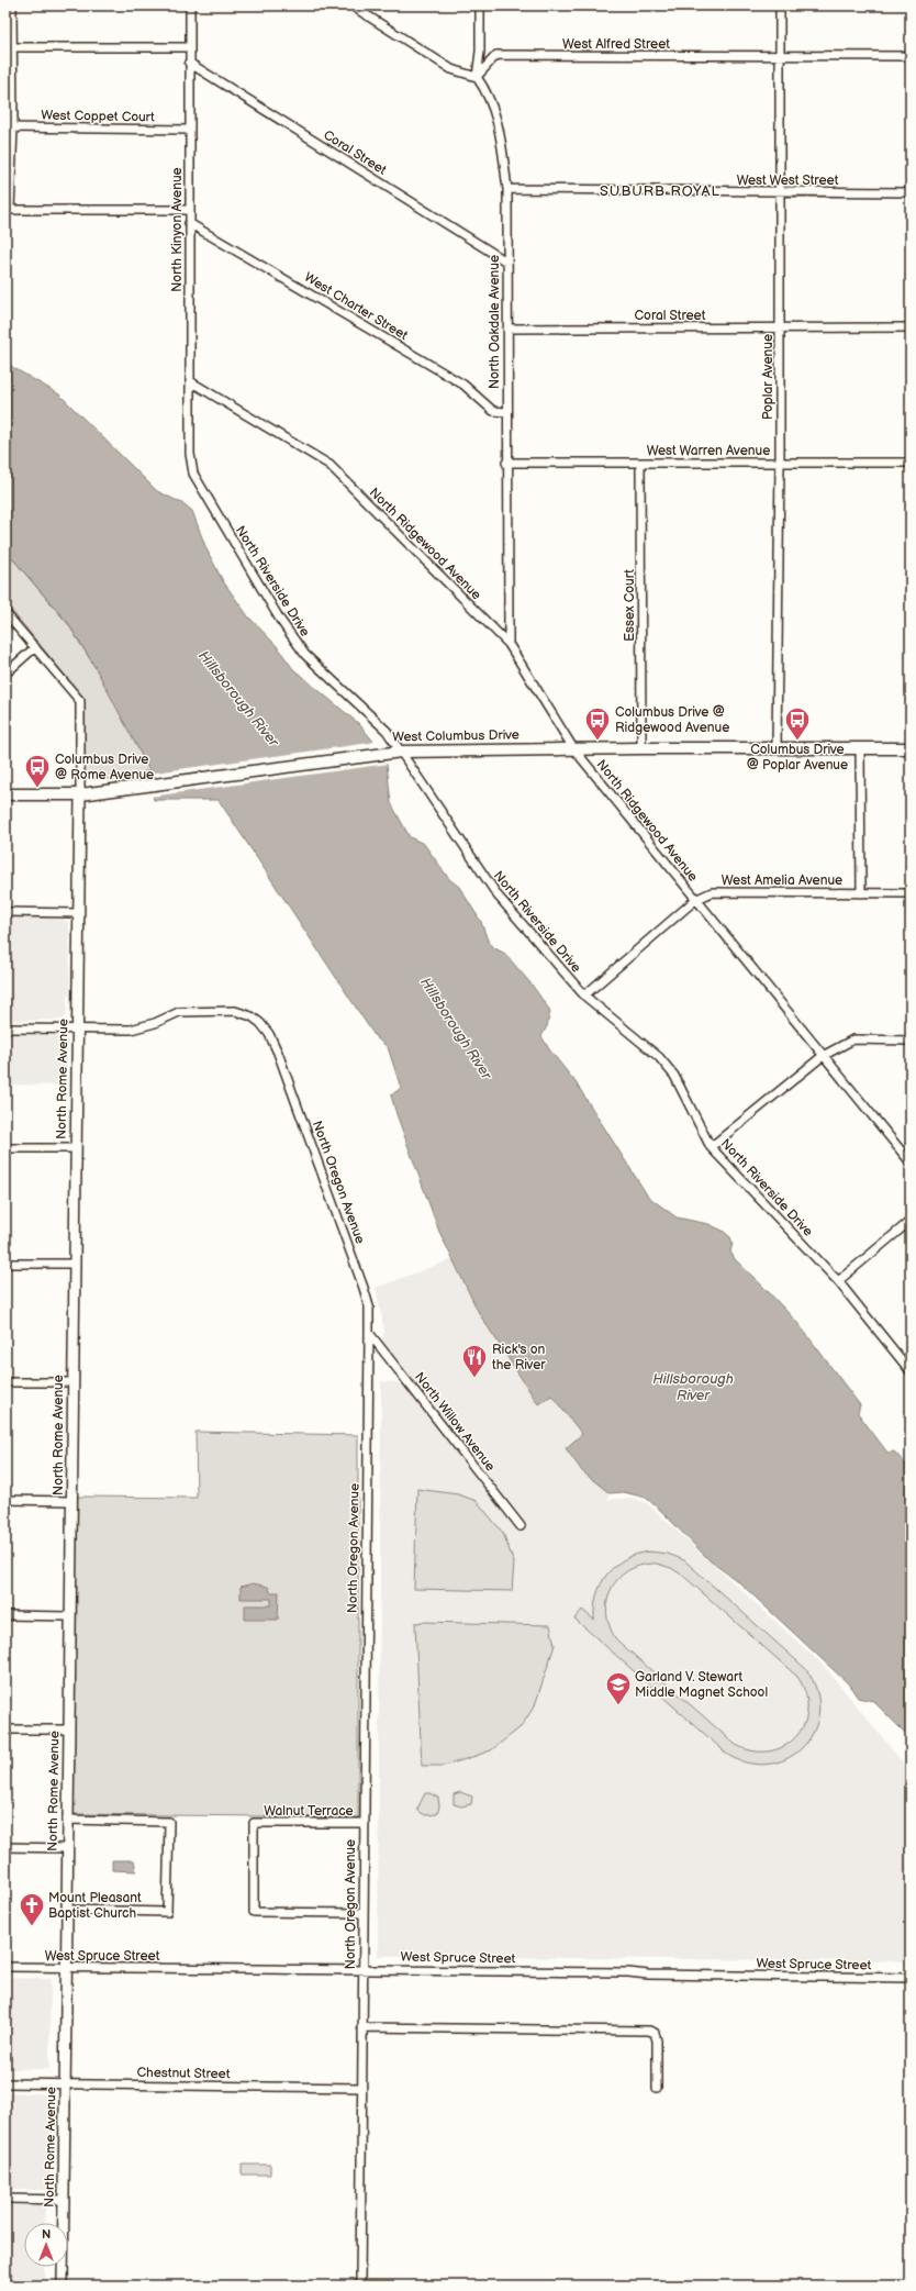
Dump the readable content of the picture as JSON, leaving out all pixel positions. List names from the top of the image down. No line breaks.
{"streets":{"main road":["West Columbus Drive"],"street":["West Alfred Street","West Coppet Court","Coral Street","West West Street","North Kinyon Avenue","West Charter Street","North Oakdale Avenue","Poplar Avenue","West Warren Avenue","North Ridgewood Avenue","North Riverside Drive","Essex Court","West Amelia Avenue","North Rome Avenue","North Oregon Avenue","North Willow Avenue","Walnut Terrace","West Spruce Street","Chestnut Street"]},"crossings":[["West Alfred Street","North Oakdale Avenue"],["West Alfred Street","Poplar Avenue"],["West Coppet Court","North Kinyon Avenue"],["Coral Street","North Kinyon Avenue"],["Coral Street","North Oakdale Avenue"],["Coral Street","Poplar Avenue"],["West West Street","North Oakdale Avenue"],["West West Street","Poplar Avenue"],["North Kinyon Avenue","West Charter Street"],["North Kinyon Avenue","North Ridgewood Avenue"],["North Kinyon Avenue","North Riverside Drive"],["West Charter Street","North Oakdale Avenue"],["North Oakdale Avenue","West Warren Avenue"],["North Oakdale Avenue","North Ridgewood Avenue"],["Poplar Avenue","West Warren Avenue"],["Poplar Avenue","West Columbus Drive"],["West Warren Avenue","Essex Court"],["North Ridgewood Avenue","West Columbus Drive"],["North Ridgewood Avenue","West Amelia Avenue"],["North Riverside Drive","West Columbus Drive"],["North Riverside Drive","West Amelia Avenue"],["Essex Court","West Columbus Drive"],["West Columbus Drive","North Rome Avenue"],["North Rome Avenue","North Oregon Avenue"],["North Rome Avenue","West Spruce Street"],["North Rome Avenue","Chestnut Street"],["North Oregon Avenue","North Willow Avenue"],["North Oregon Avenue","Walnut Terrace"],["North Oregon Avenue","West Spruce Street"],["North Oregon Avenue","Chestnut Street"]],"districts":["SUBURB ROYAL"],"water":["Hillsborough River"],"places":{"bus stop":["Columbus Drive @ Ridgewood Avenue","Columbus Drive @ Poplar Avenue","Columbus Drive @ Rome Avenue"],"restaurant":["Rick's on the River"],"school or university":["Garland V. Stewart Middle Magnet School"],"church":["Mount Pleasant Baptist Church"]},"north":"top"}
